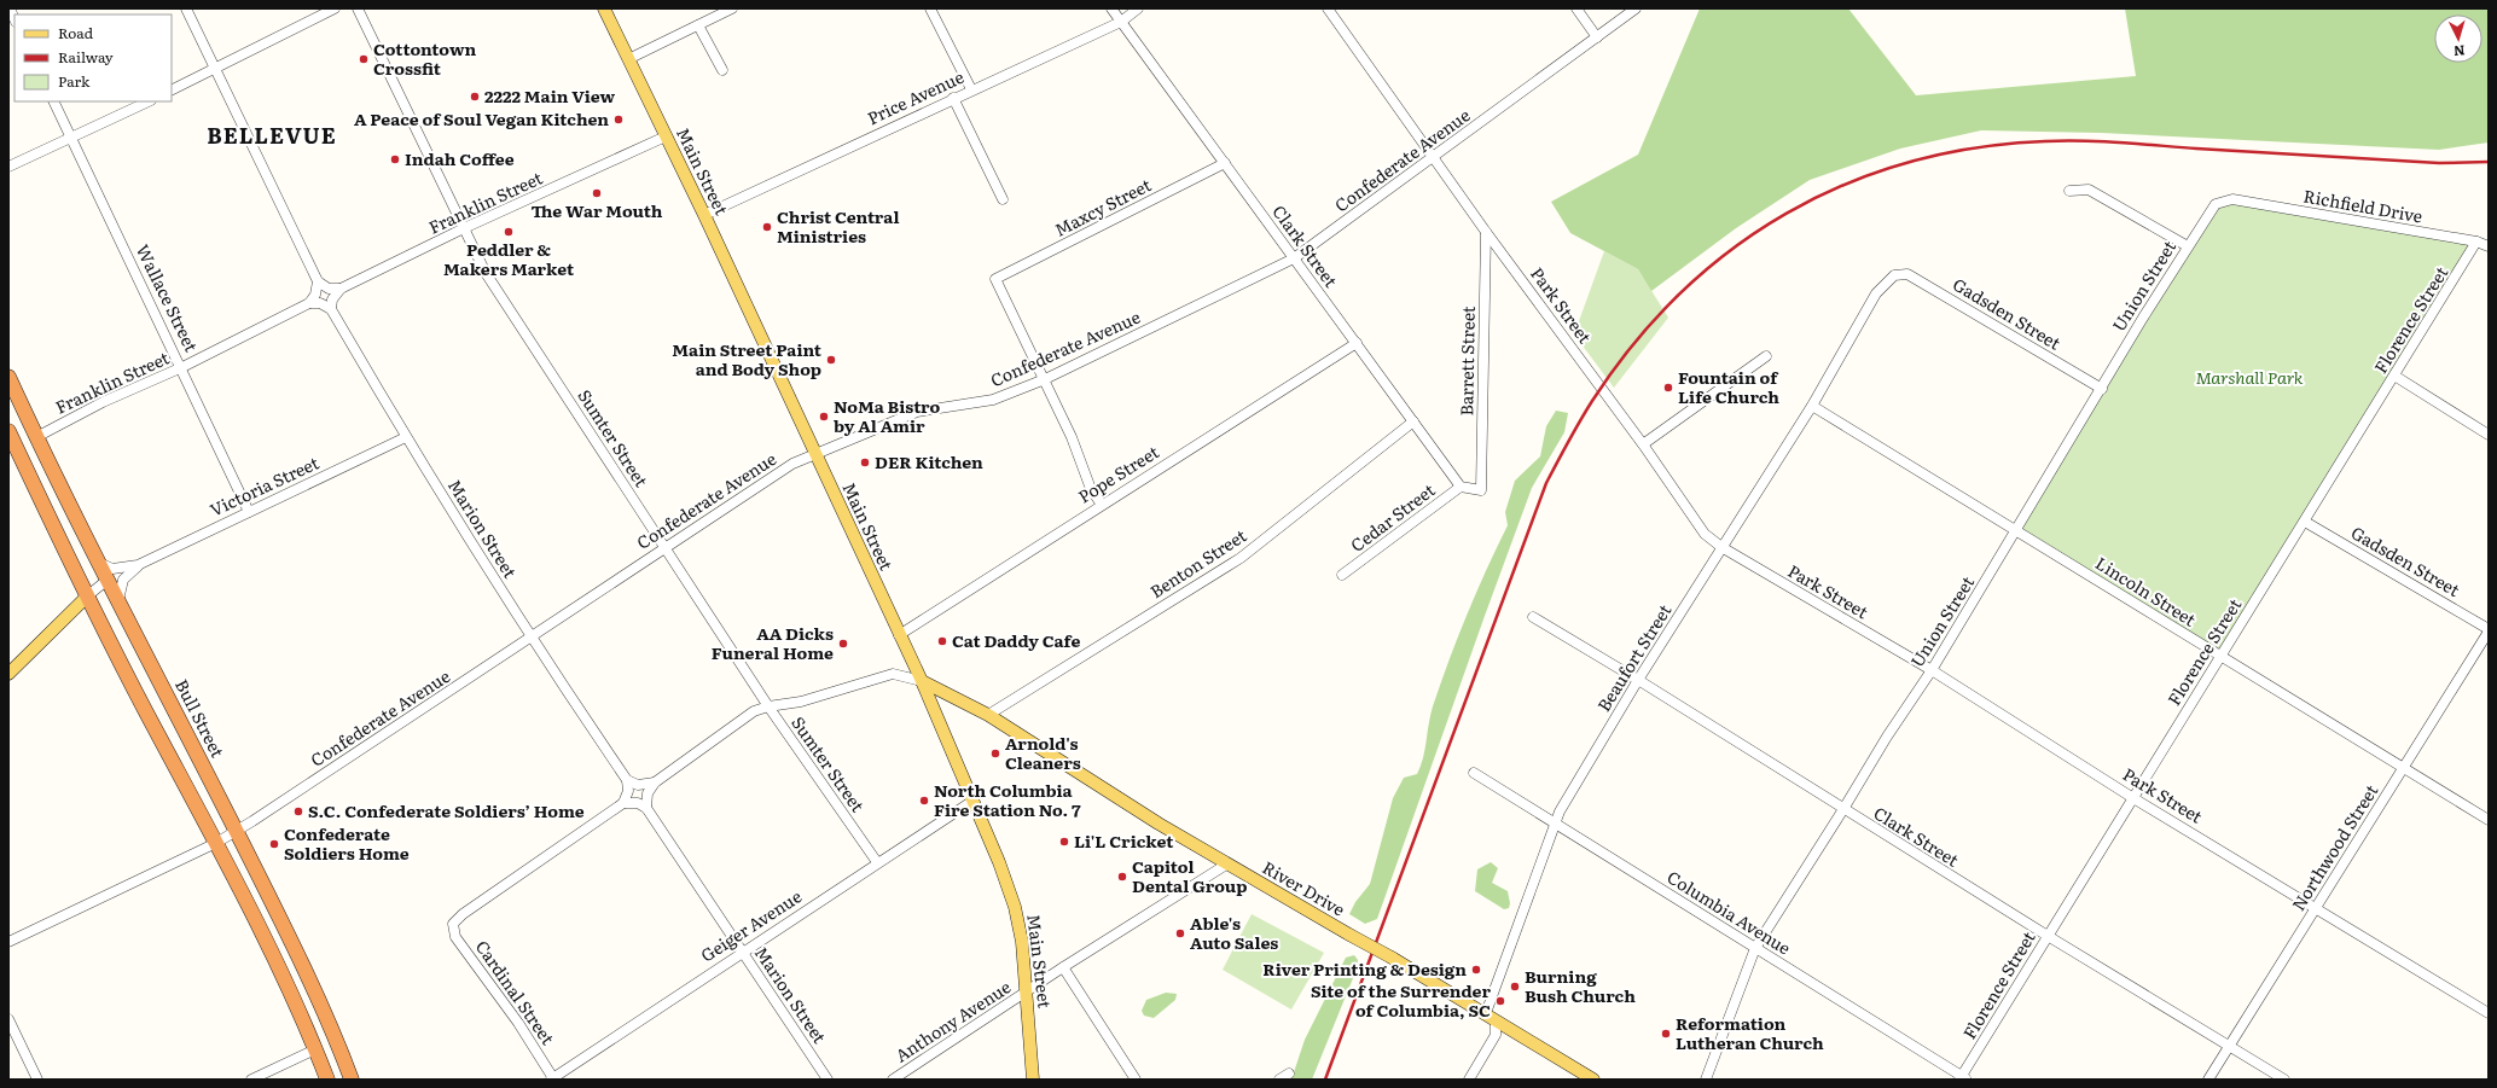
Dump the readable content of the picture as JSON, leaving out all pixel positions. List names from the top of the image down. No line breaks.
{"streets":{"highway":["Bull Street"],"main road":["Main Street","River Drive"],"street":["Price Avenue","Confederate Avenue","Franklin Street","Richfield Drive","Maxcy Street","Clark Street","Union Street","Wallace Street","Park Street","Gadsden Street","Florence Street","Barrett Street","Sumter Street","Pope Street","Victoria Street","Cedar Street","Marion Street","Benton Street","Lincoln Street","Beaufort Street","Northwood Street","Columbia Avenue","Geiger Avenue","Cardinal Street","Anthony Avenue"]},"crossings":[["Price Avenue","Main Street"],["Price Avenue","Clark Street"],["Confederate Avenue","Main Street"],["Confederate Avenue","Maxcy Street"],["Confederate Avenue","Clark Street"],["Confederate Avenue","Park Street"],["Confederate Avenue","Sumter Street"],["Confederate Avenue","Marion Street"],["Confederate Avenue","Bull Street"],["Main Street","Franklin Street"],["Main Street","Pope Street"],["Main Street","River Drive"],["Main Street","Geiger Avenue"],["Main Street","Anthony Avenue"],["Franklin Street","Wallace Street"],["Franklin Street","Sumter Street"],["Franklin Street","Bull Street"],["Richfield Drive","Union Street"],["Richfield Drive","Florence Street"],["Maxcy Street","Clark Street"],["Clark Street","Union Street"],["Clark Street","Florence Street"],["Clark Street","Barrett Street"],["Clark Street","Pope Street"],["Clark Street","Cedar Street"],["Clark Street","Benton Street"],["Clark Street","Beaufort Street"],["Clark Street","Northwood Street"],["Union Street","Park Street"],["Union Street","Gadsden Street"],["Union Street","Lincoln Street"],["Union Street","Columbia Avenue"],["Wallace Street","Victoria Street"],["Park Street","Florence Street"],["Park Street","Barrett Street"],["Park Street","Beaufort Street"],["Park Street","Northwood Street"],["Gadsden Street","Florence Street"],["Gadsden Street","Beaufort Street"],["Gadsden Street","Northwood Street"],["Florence Street","Lincoln Street"],["Florence Street","Columbia Avenue"],["Barrett Street","Cedar Street"],["Sumter Street","Geiger Avenue"],["Victoria Street","Marion Street"],["Victoria Street","Bull Street"],["Marion Street","Geiger Avenue"],["Benton Street","River Drive"],["Lincoln Street","Beaufort Street"],["Lincoln Street","Northwood Street"],["Beaufort Street","River Drive"],["Beaufort Street","Columbia Avenue"],["River Drive","Anthony Avenue"],["Geiger Avenue","Cardinal Street"]],"districts":["BELLEVUE"],"parks":["Marshall Park"],"places":["Cottontown Crossfit","2222 Main View","A Peace of Soul Vegan Kitchen","Indah Coffee","The War Mouth","Christ Central Ministries","Peddler & Makers Market","Main Street Paint and Body Shop","Fountain of Life Church","NoMa Bistro by Al Amir","DER Kitchen","Cat Daddy Cafe","AA Dicks Funeral Home","Arnold's Cleaners","North Columbia Fire Station No. 7","S.C. Confederate Soldiers’ Home","Li'L Cricket","Confederate Soldiers Home","Capitol Dental Group","Able's Auto Sales","River Printing & Design","Burning Bush Church","Site of the Surrender of Columbia, SC","Reformation Lutheran Church"],"legend":["Road","Railway","Park"],"north":"bottom"}
